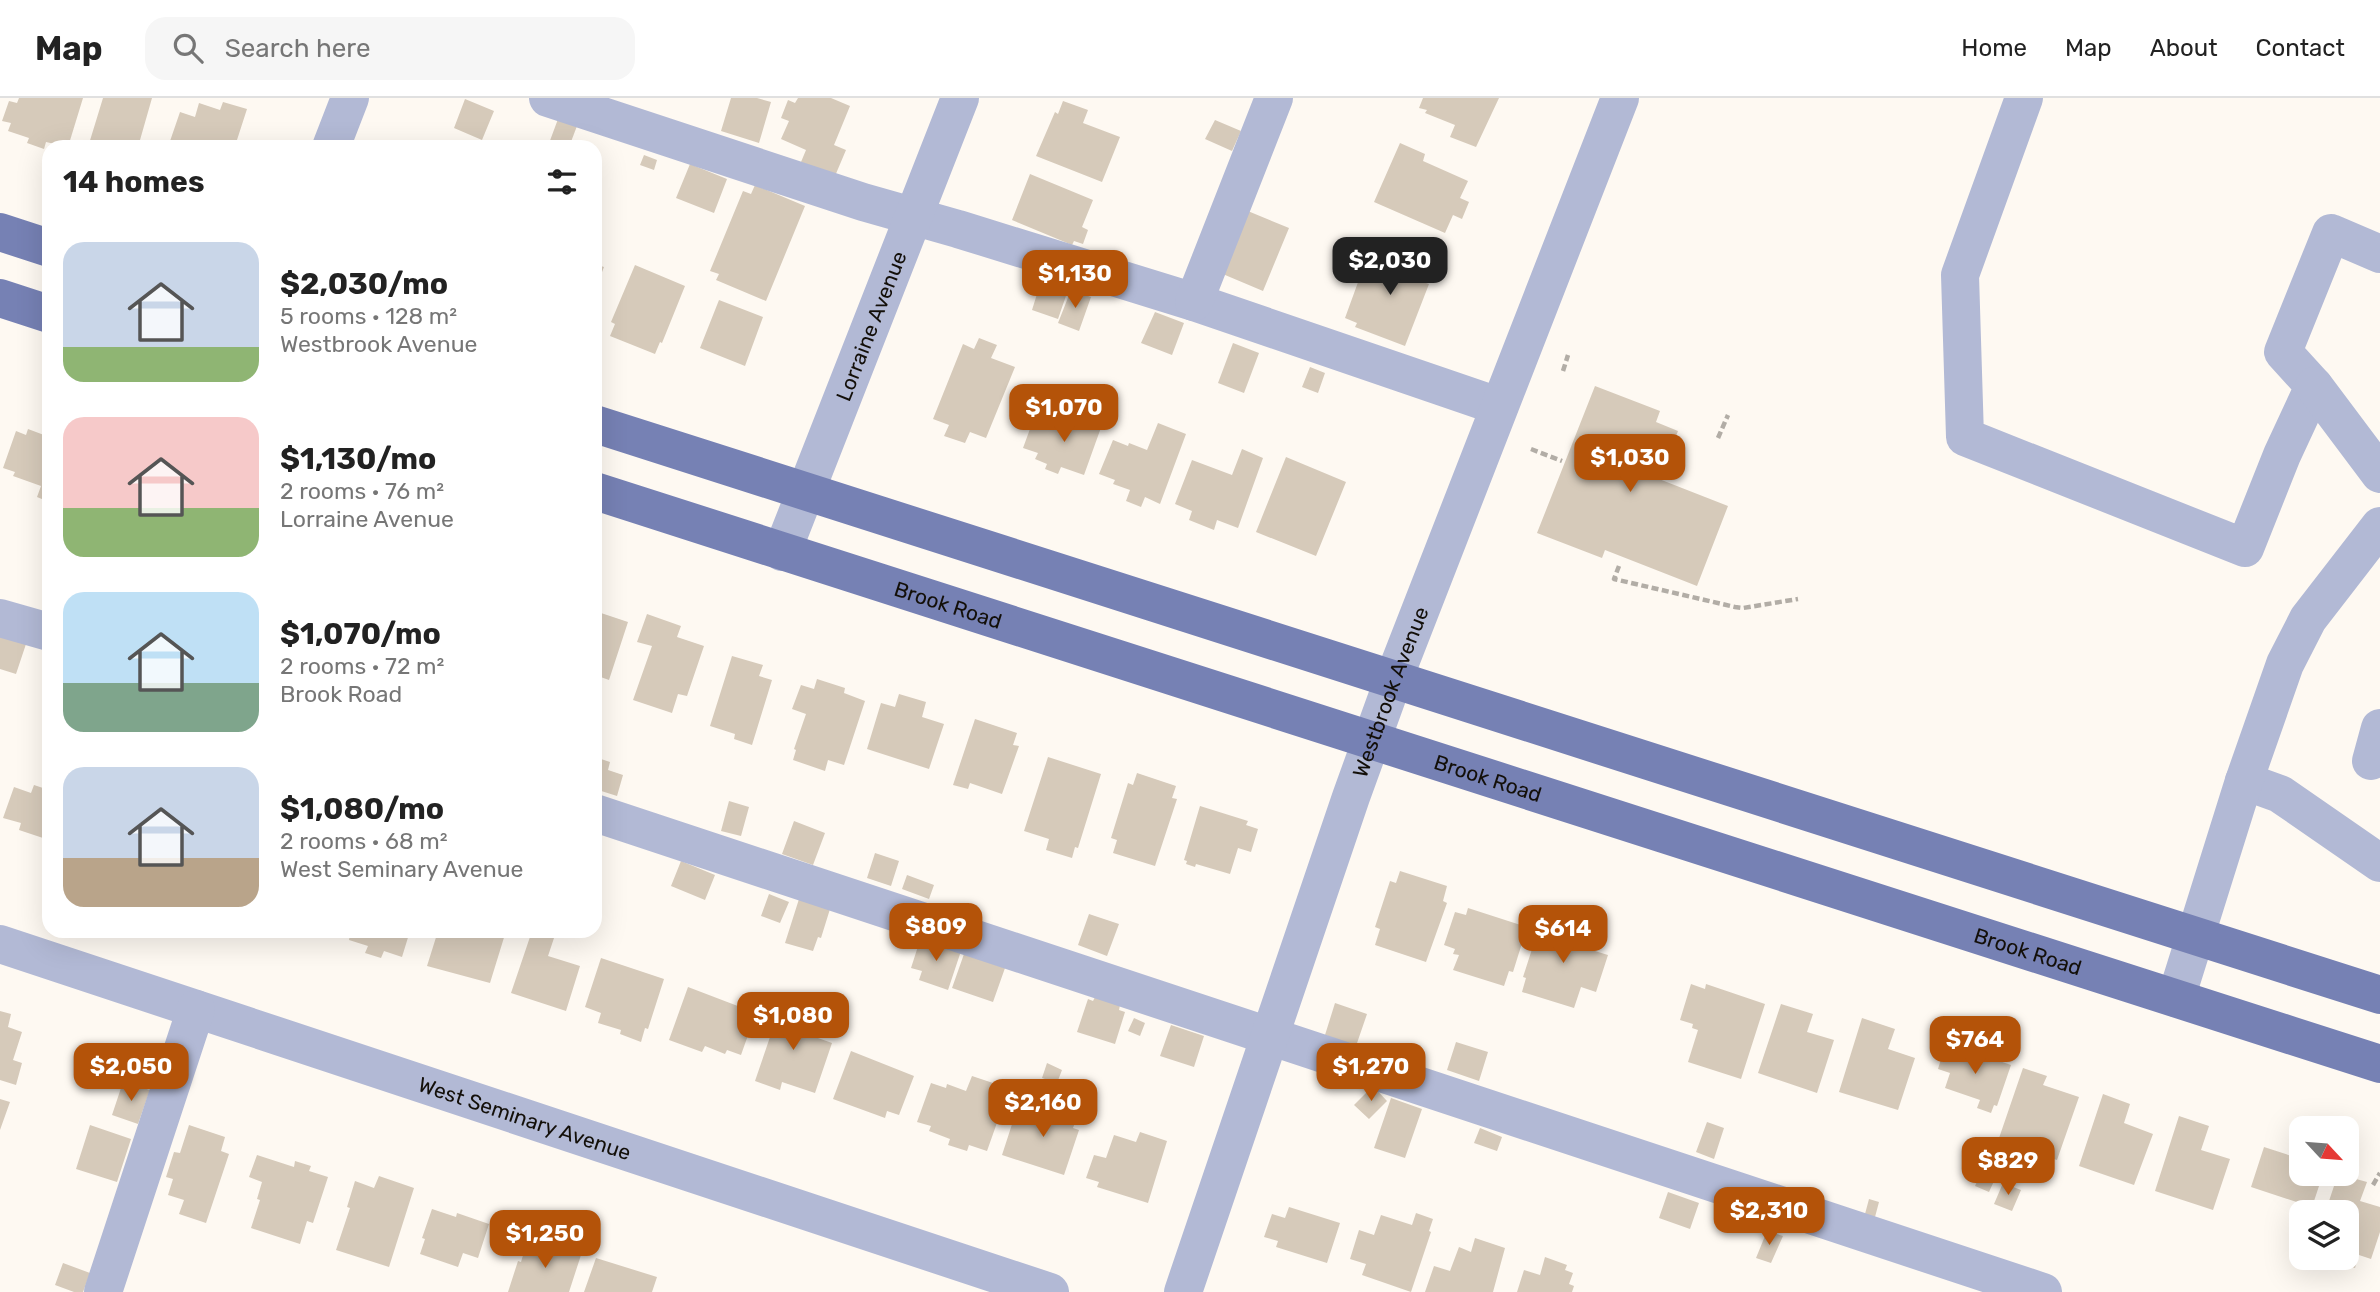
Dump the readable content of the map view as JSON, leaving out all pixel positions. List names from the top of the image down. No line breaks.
{"streets":{"main road":["Brook Road"],"street":["Lorraine Avenue","Westbrook Avenue","West Seminary Avenue"]},"crossings":[["Lorraine Avenue","Brook Road"],["Brook Road","Westbrook Avenue"]],"north":"bottom right","page":{"header":"Map","search":"Search here","nav":["Home","Map","About","Contact"],"heading":"14 homes","list":[{"name":"$2,030/mo","note":"5 rooms · 128 m² · Westbrook Avenue"},{"name":"$1,130/mo","note":"2 rooms · 76 m² · Lorraine Avenue"},{"name":"$1,070/mo","note":"2 rooms · 72 m² · Brook Road"},{"name":"$1,080/mo","note":"2 rooms · 68 m² · West Seminary Avenue"}],"price":["$2,030","$1,130","$1,070","$1,030","$809","$614","$1,080","$764","$2,050","$1,270","$2,160","$829","$2,310","$1,250"]}}
